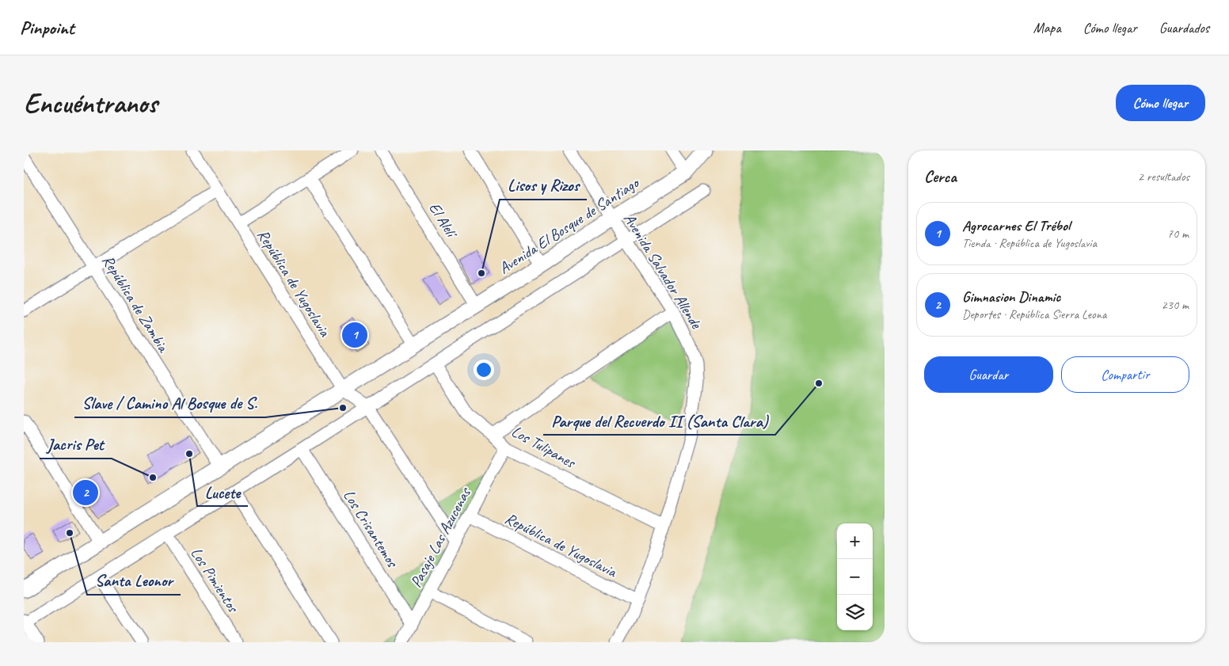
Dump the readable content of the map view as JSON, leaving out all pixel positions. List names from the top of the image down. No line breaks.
{"streets":{"main road":["Avenida El Bosque de Santiago"],"street":["El Alelí","Avenida Salvador Allende","República de Yugoslavia","República de Zambia","Los Tulipanes","Los Crisantemos","Pasaje Las Azucenas","Los Pimientos"]},"crossings":[["El Alelí","Avenida El Bosque de Santiago"],["Avenida El Bosque de Santiago","Avenida Salvador Allende"],["Avenida El Bosque de Santiago","República de Yugoslavia"],["Avenida El Bosque de Santiago","República de Zambia"],["Avenida Salvador Allende","República de Yugoslavia"],["Avenida Salvador Allende","Los Tulipanes"],["República de Yugoslavia","Pasaje Las Azucenas"],["Los Tulipanes","Pasaje Las Azucenas"],["Los Crisantemos","Pasaje Las Azucenas"]],"places":["Lisos y Rizos","Parque del Recuerdo II (Santa Clara)","Slave / Camino Al Bosque de S.","Lucete","Jacris Pet","Santa Leonor"],"page":{"header":"Pinpoint","nav":["Mapa","Cómo llegar","Guardados"],"buttons":["Cómo llegar",["Guardar","Compartir"]],"title":"Encuéntranos","heading":["Cerca","2 resultados"],"list":[{"mark":"1","name":"Agrocarnes El Trébol","note":"Tienda · República de Yugoslavia","value":"70 m"},{"mark":"2","name":"Gimnasion Dinamic","note":"Deportes · República Sierra Leona","value":"230 m"}],"pins":["1","2"],"map_buttons":["+","−"]}}
